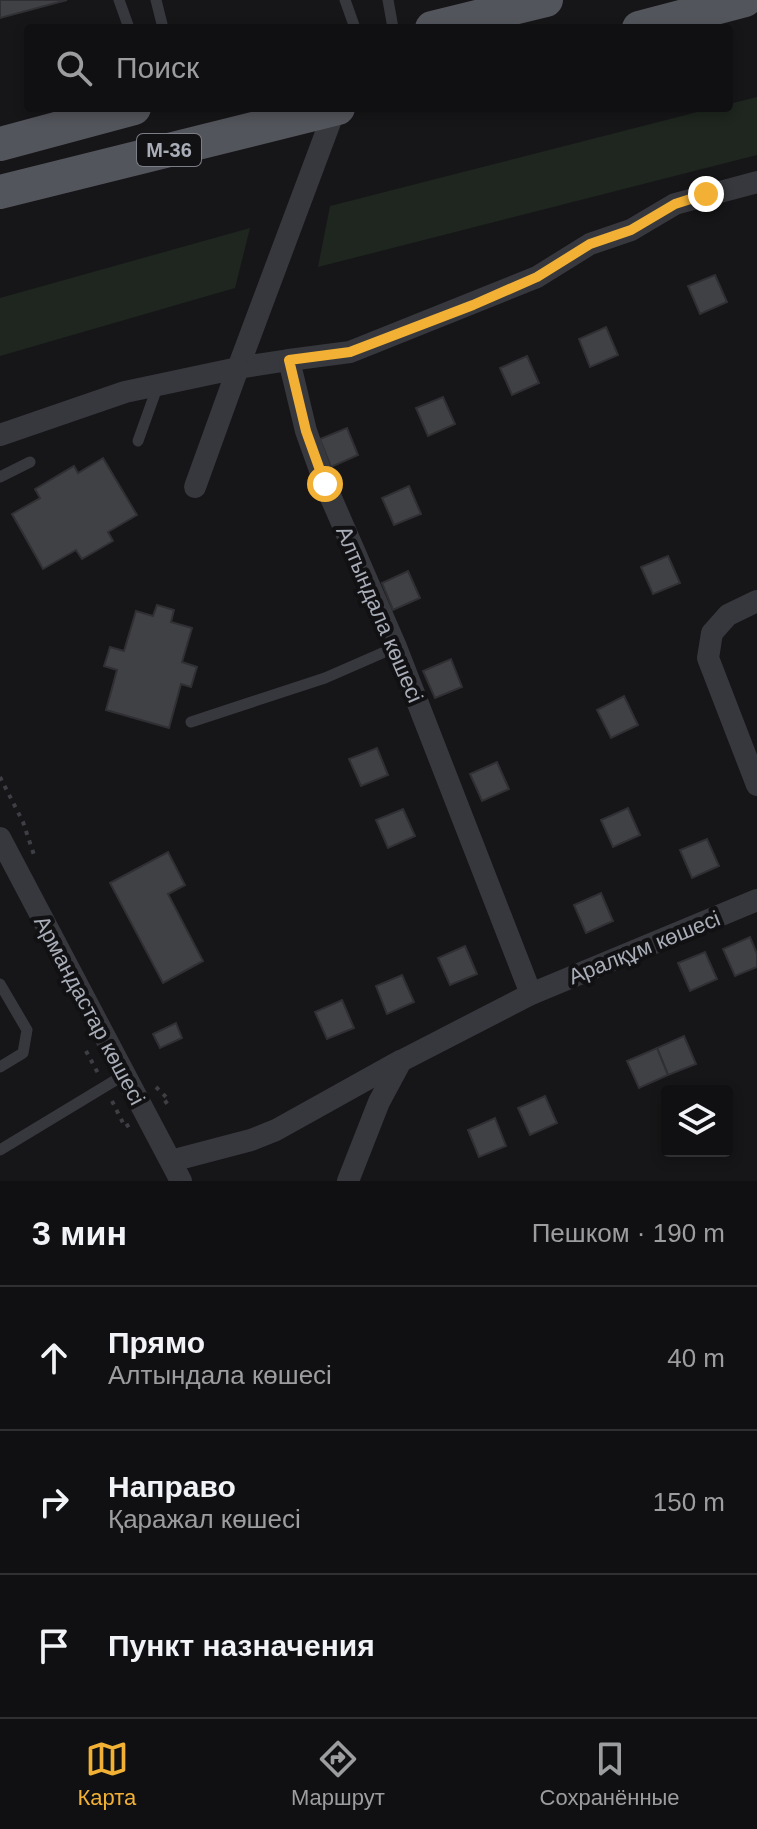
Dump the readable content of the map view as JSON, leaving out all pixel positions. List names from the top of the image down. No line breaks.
{"streets":{"main road":["M-36"],"street":["Алтындала көшесі","Аралқұм көшесі","Армандастар көшесі"]},"crossings":[["Алтындала көшесі","Аралқұм көшесі"],["Аралқұм көшесі","Армандастар көшесі"]],"page":{"search":"Поиск","heading":["3 мин","Пешком · 190 m"],"list":[["Прямо","Алтындала көшесі","40 m"],["Направо","Қаражал көшесі","150 m"],"Пункт назначения"],"nav":["Карта","Маршрут","Сохранённые"]}}
